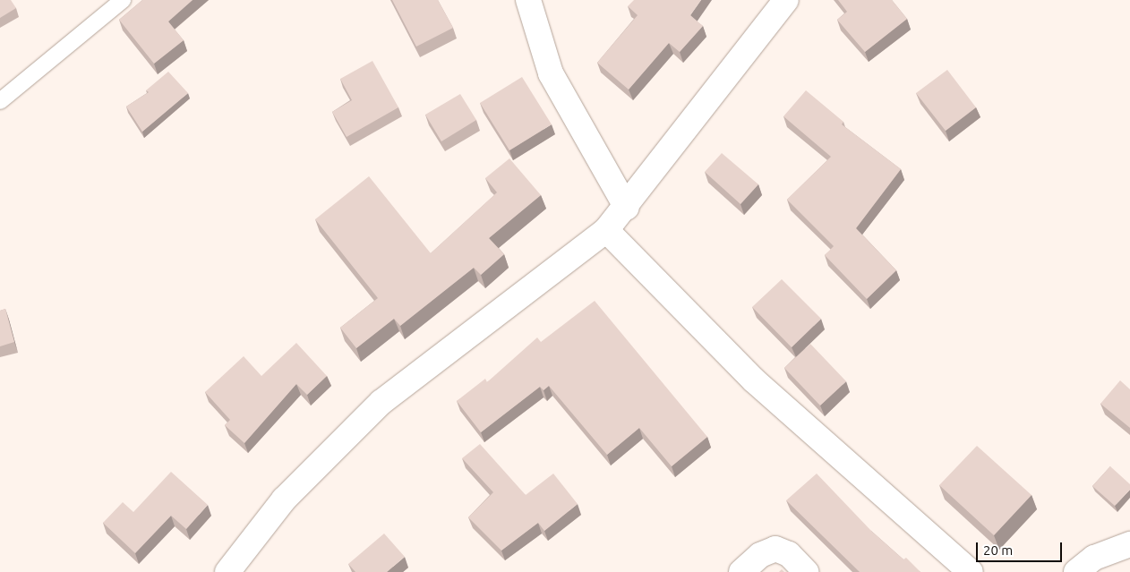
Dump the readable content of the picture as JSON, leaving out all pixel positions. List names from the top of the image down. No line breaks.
{"scale_bar":"20 m"}
